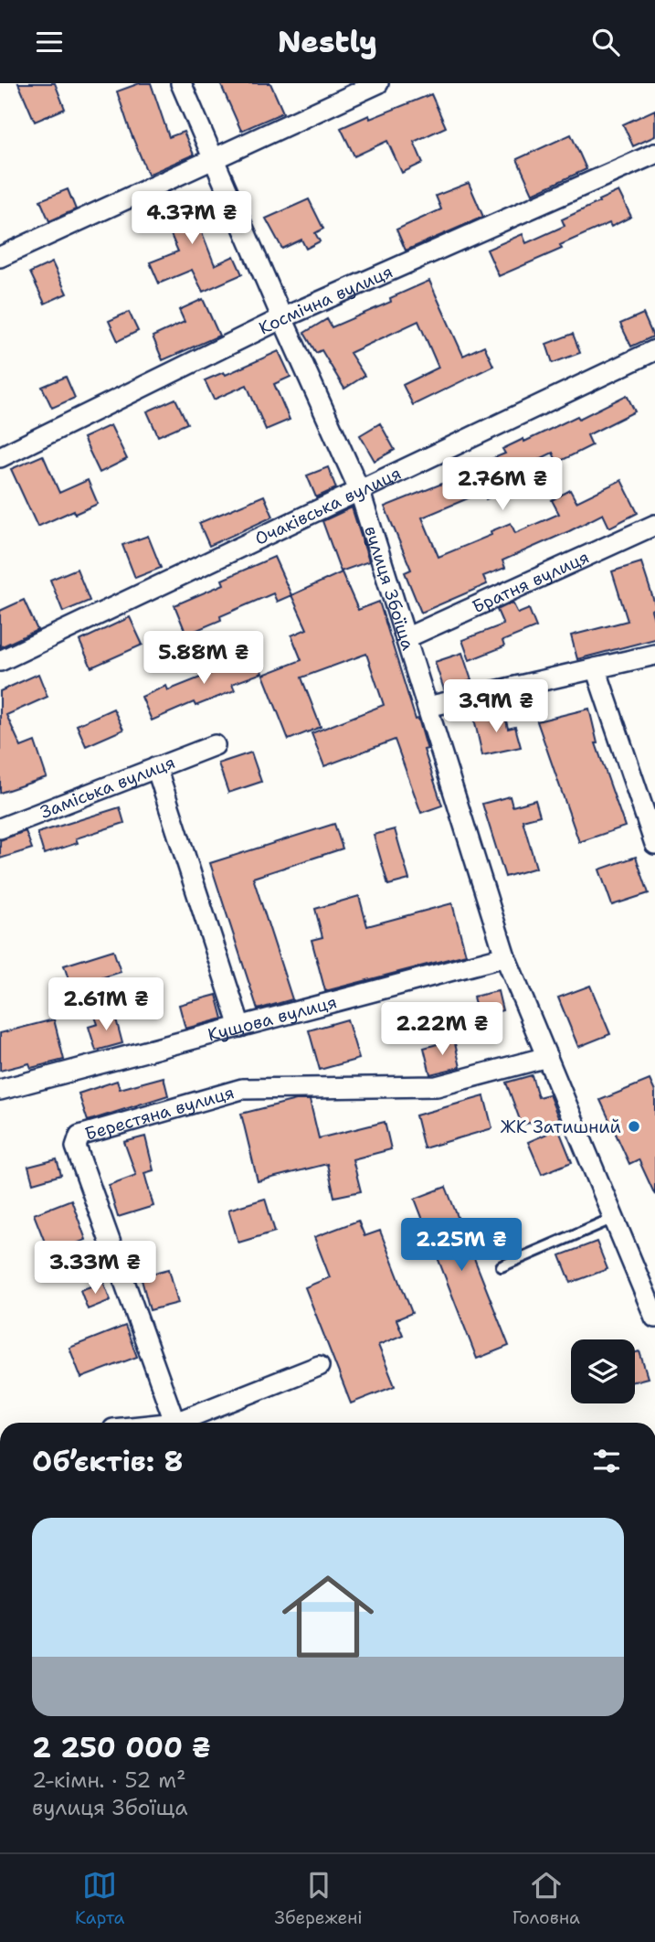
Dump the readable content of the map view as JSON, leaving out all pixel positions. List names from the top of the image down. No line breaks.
{"streets":{"street":["Космічна вулиця","Очаківська вулиця","Братня вулиця","вулиця Збоїща","Заміська вулиця","Кущова вулиця","Берестяна вулиця"]},"crossings":[["Космічна вулиця","вулиця Збоїща"],["Очаківська вулиця","вулиця Збоїща"],["Братня вулиця","вулиця Збоїща"],["вулиця Збоїща","Кущова вулиця"],["вулиця Збоїща","Берестяна вулиця"]],"places":["ЖК Затишний"],"page":{"header":"Nestly","price":["4.37M ₴","2.76M ₴","5.88M ₴","3.9M ₴","2.61M ₴","2.22M ₴","2.25M ₴","3.33M ₴"],"heading":"Об’єктів: 8","list":[{"name":"2 250 000 ₴","note":"2-кімн. · 52 m² · вулиця Збоїща"}],"tabs":["Карта","Збережені","Головна"]}}
